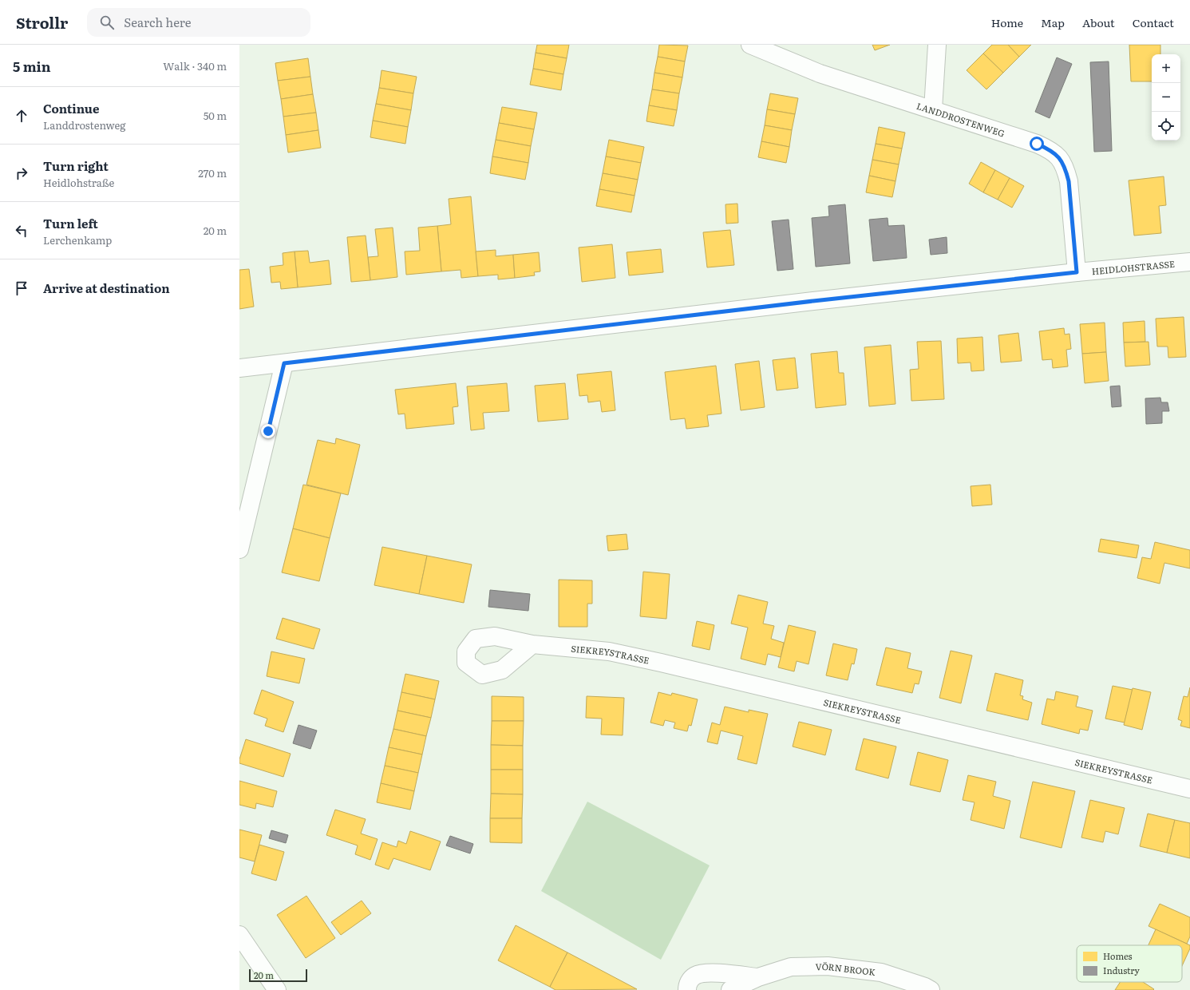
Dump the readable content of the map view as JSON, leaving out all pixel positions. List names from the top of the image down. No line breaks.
{"streets":{"street":["LANDDROSTENWEG","HEIDLOHSTRASSE","SIEKREYSTRASSE","VÖRN BROOK"]},"crossings":[["LANDDROSTENWEG","HEIDLOHSTRASSE"]],"legend":["Homes","Industry"],"scale_bar":"20 m","page":{"header":"Strollr","search":"Search here","nav":["Home","Map","About","Contact"],"heading":["5 min","Walk · 340 m"],"map_buttons":["+","−"],"list":[["Continue","Landdrostenweg","50 m"],["Turn right","Heidlohstraße","270 m"],["Turn left","Lerchenkamp","20 m"],"Arrive at destination"],"scale":"20 m"}}
